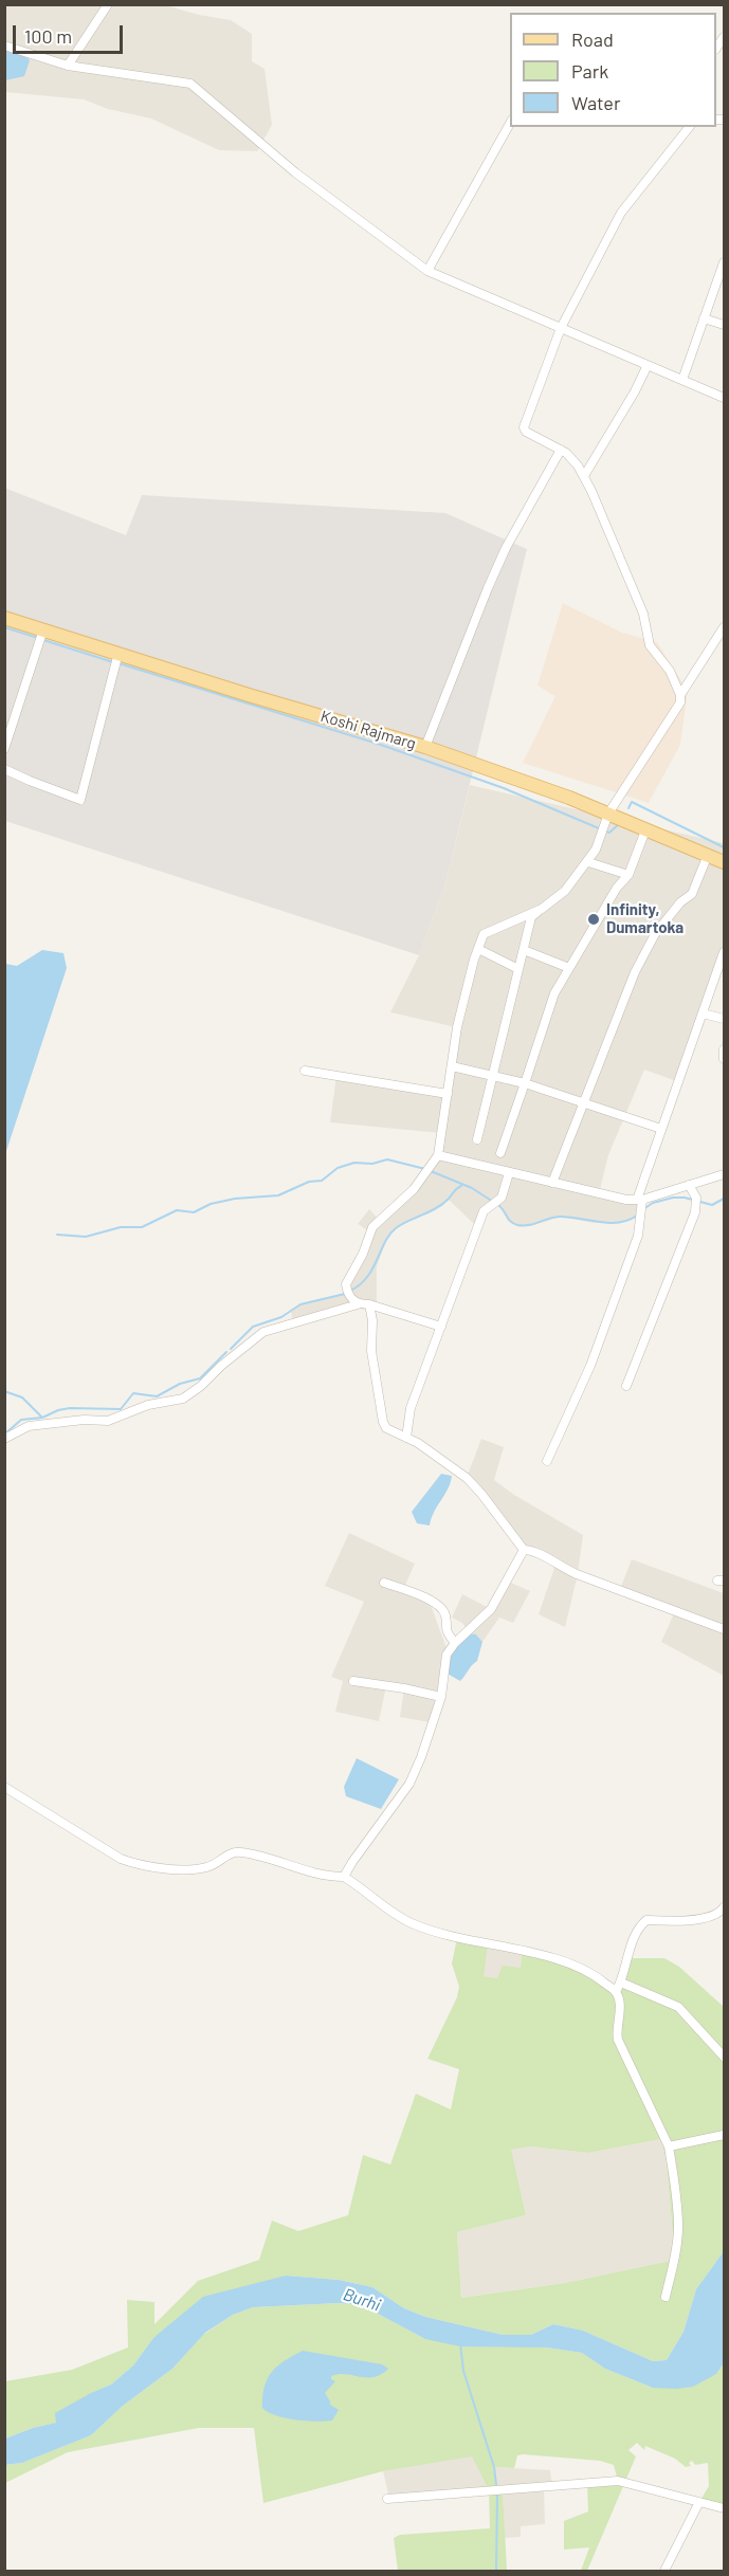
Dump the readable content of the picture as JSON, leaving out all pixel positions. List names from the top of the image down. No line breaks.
{"streets":{"main road":["Koshi Rajmarg"]},"water":["Burhi"],"places":["Infinity, Dumartoka"],"legend":["Road","Park","Water"],"scale_bar":"100 m"}
